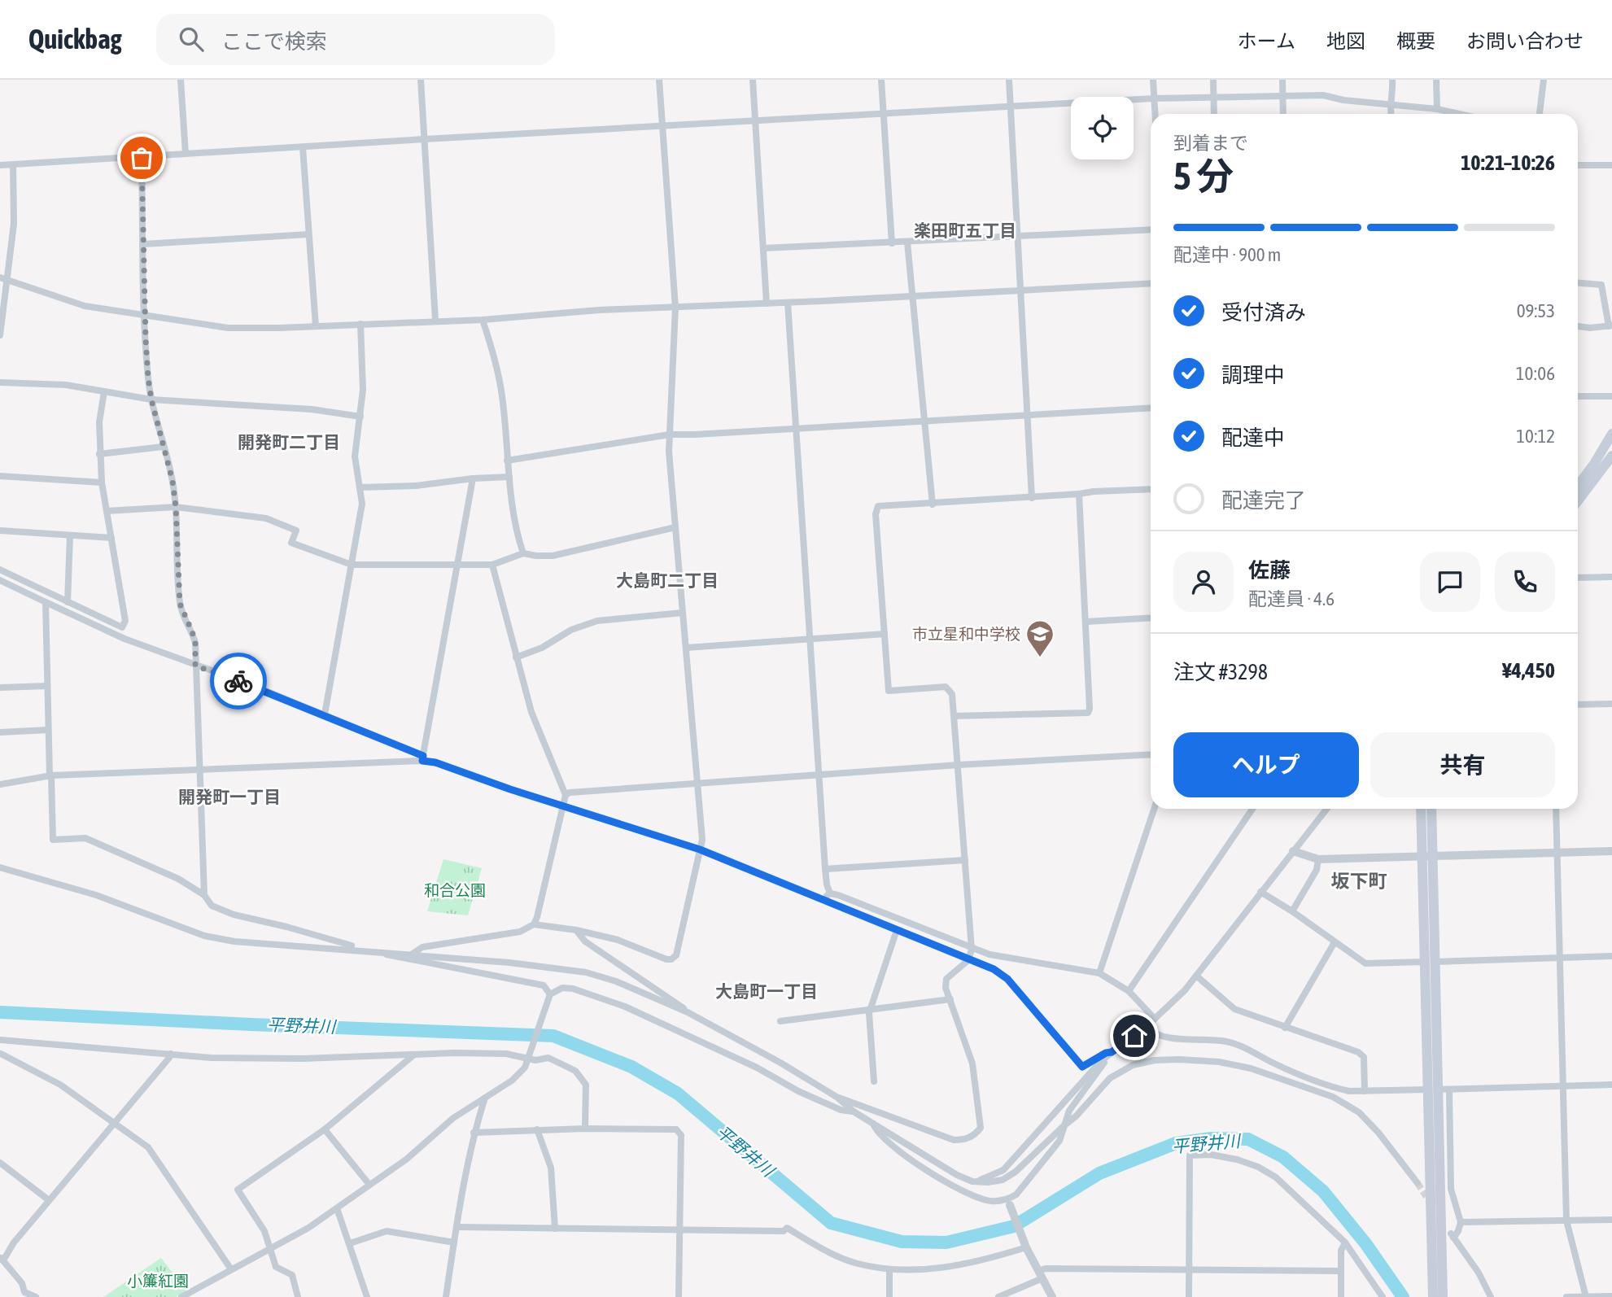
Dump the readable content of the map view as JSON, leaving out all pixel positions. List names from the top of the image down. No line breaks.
{"districts":["楽田町五丁目","開発町二丁目","大島町二丁目","開発町一丁目","坂下町","大島町一丁目"],"water":["平野井川"],"parks":["和合公園","小簾紅園"],"places":{"school or university":["市立星和中学校"]},"page":{"header":"Quickbag","search":"ここで検索","nav":["ホーム","地図","概要","お問い合わせ"],"heading":["5 分","到着まで","10:21–10:26"],"panel":["佐藤","配達員 · 4.6","注文 #3298","¥4,450"],"bar":"配達中 · 900 m","list":[["受付済み","09:53"],["調理中","10:06"],["配達中","10:12"],"配達完了"],"buttons":["ヘルプ","共有"]}}
